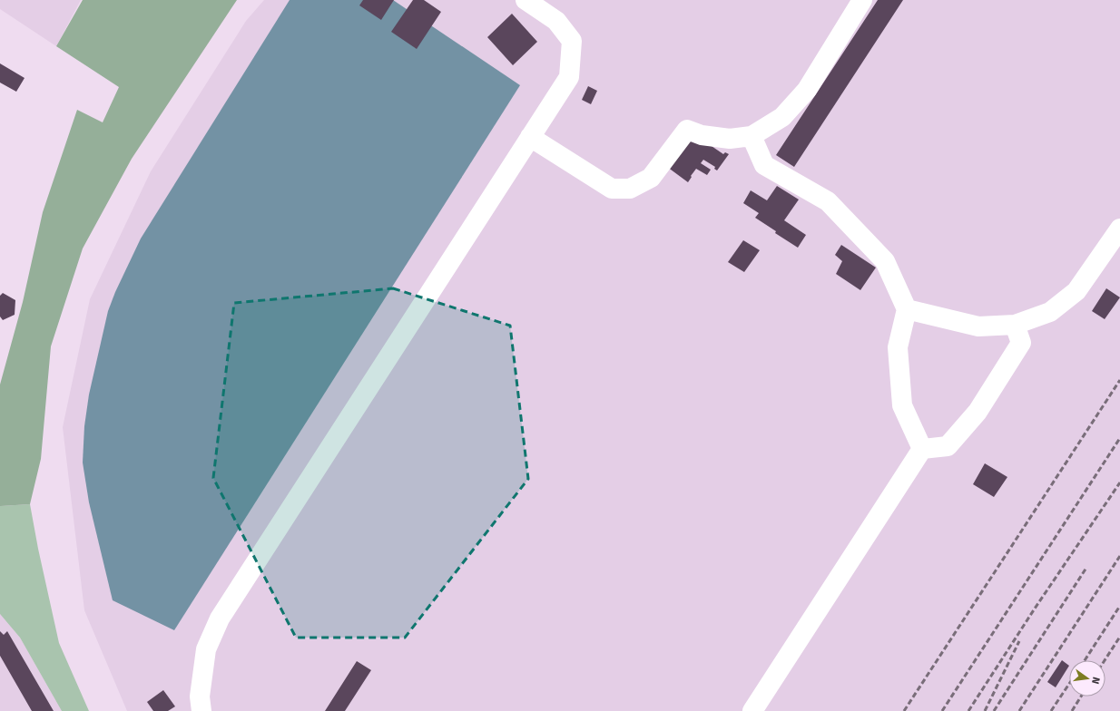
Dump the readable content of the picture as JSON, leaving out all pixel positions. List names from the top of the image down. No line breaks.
{"north":"right"}
